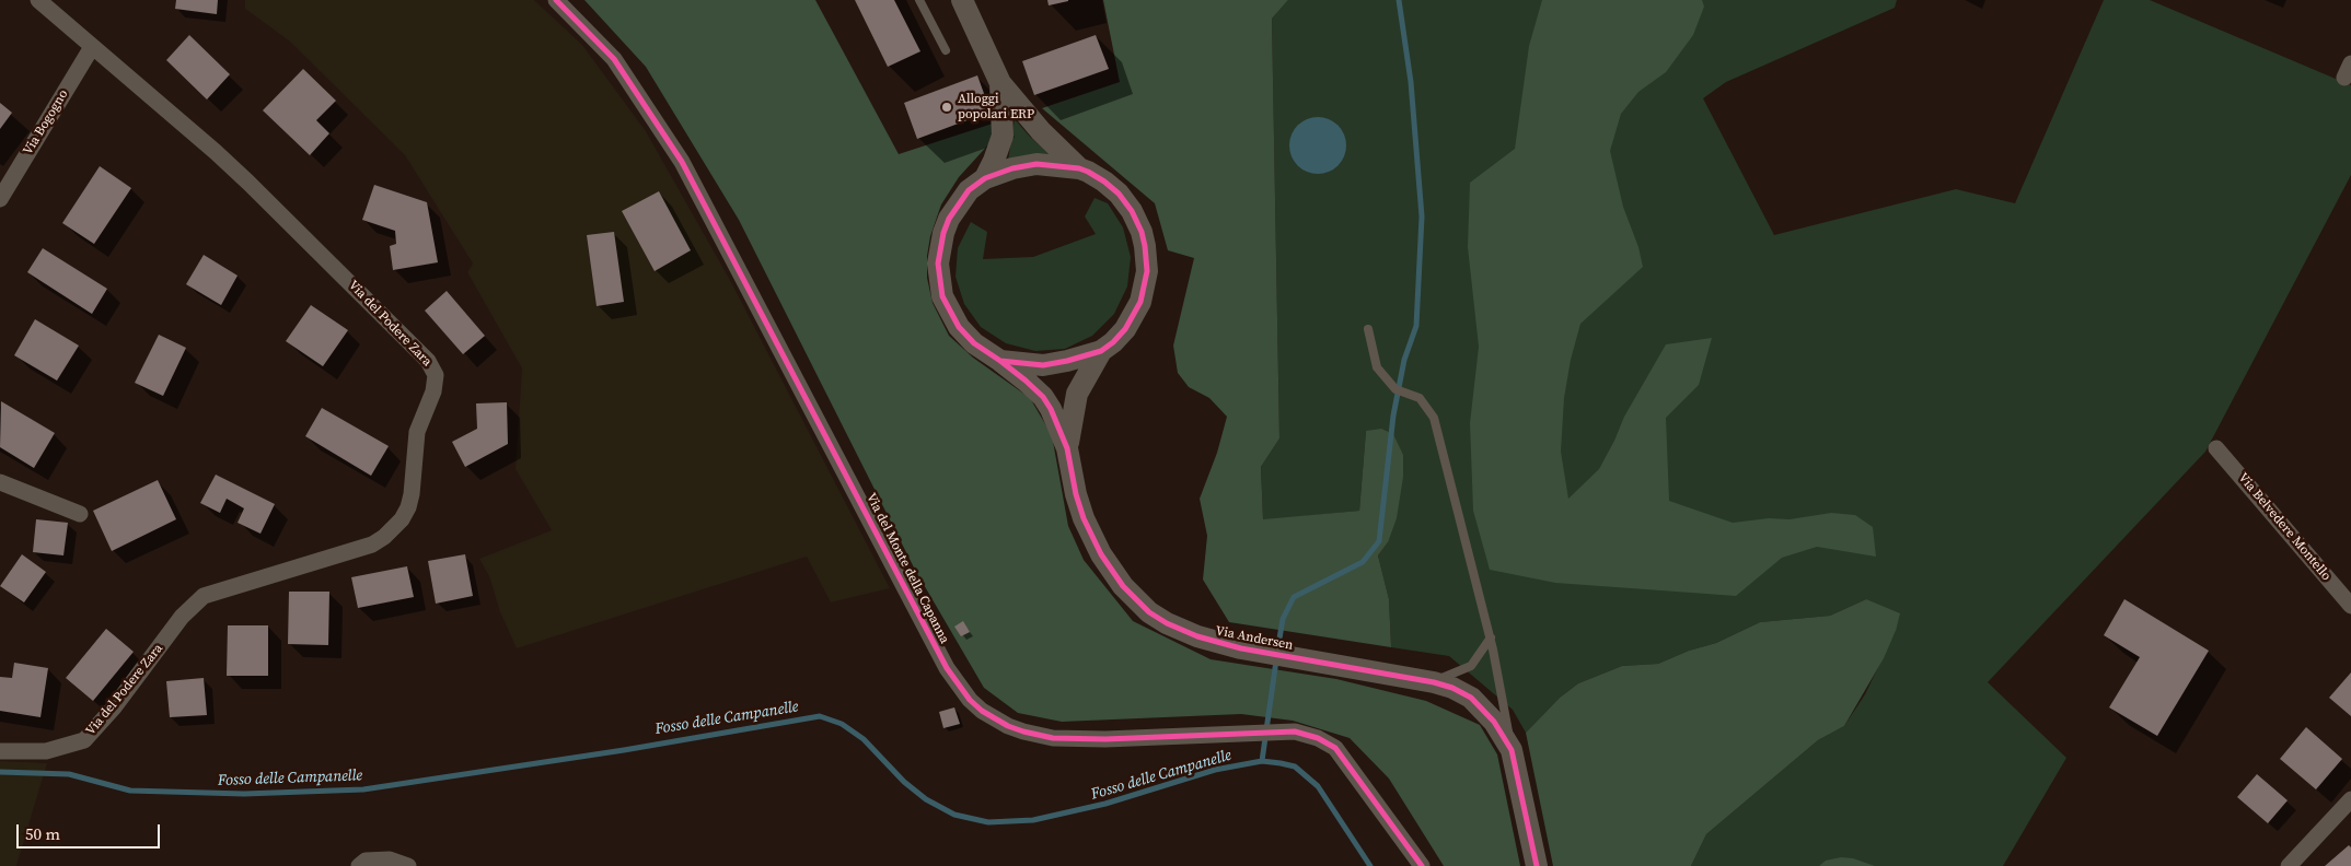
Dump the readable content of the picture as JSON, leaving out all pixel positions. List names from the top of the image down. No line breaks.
{"streets":{"street":["Via Bogogno","Via del Podere Zara","Via Belvedere Montello","Via del Monte della Capanna","Via Andersen"]},"crossings":[["Via Bogogno","Via del Podere Zara"]],"water":["Fosso delle Campanelle"],"places":["Alloggi popolari ERP"],"scale_bar":"50 m"}
